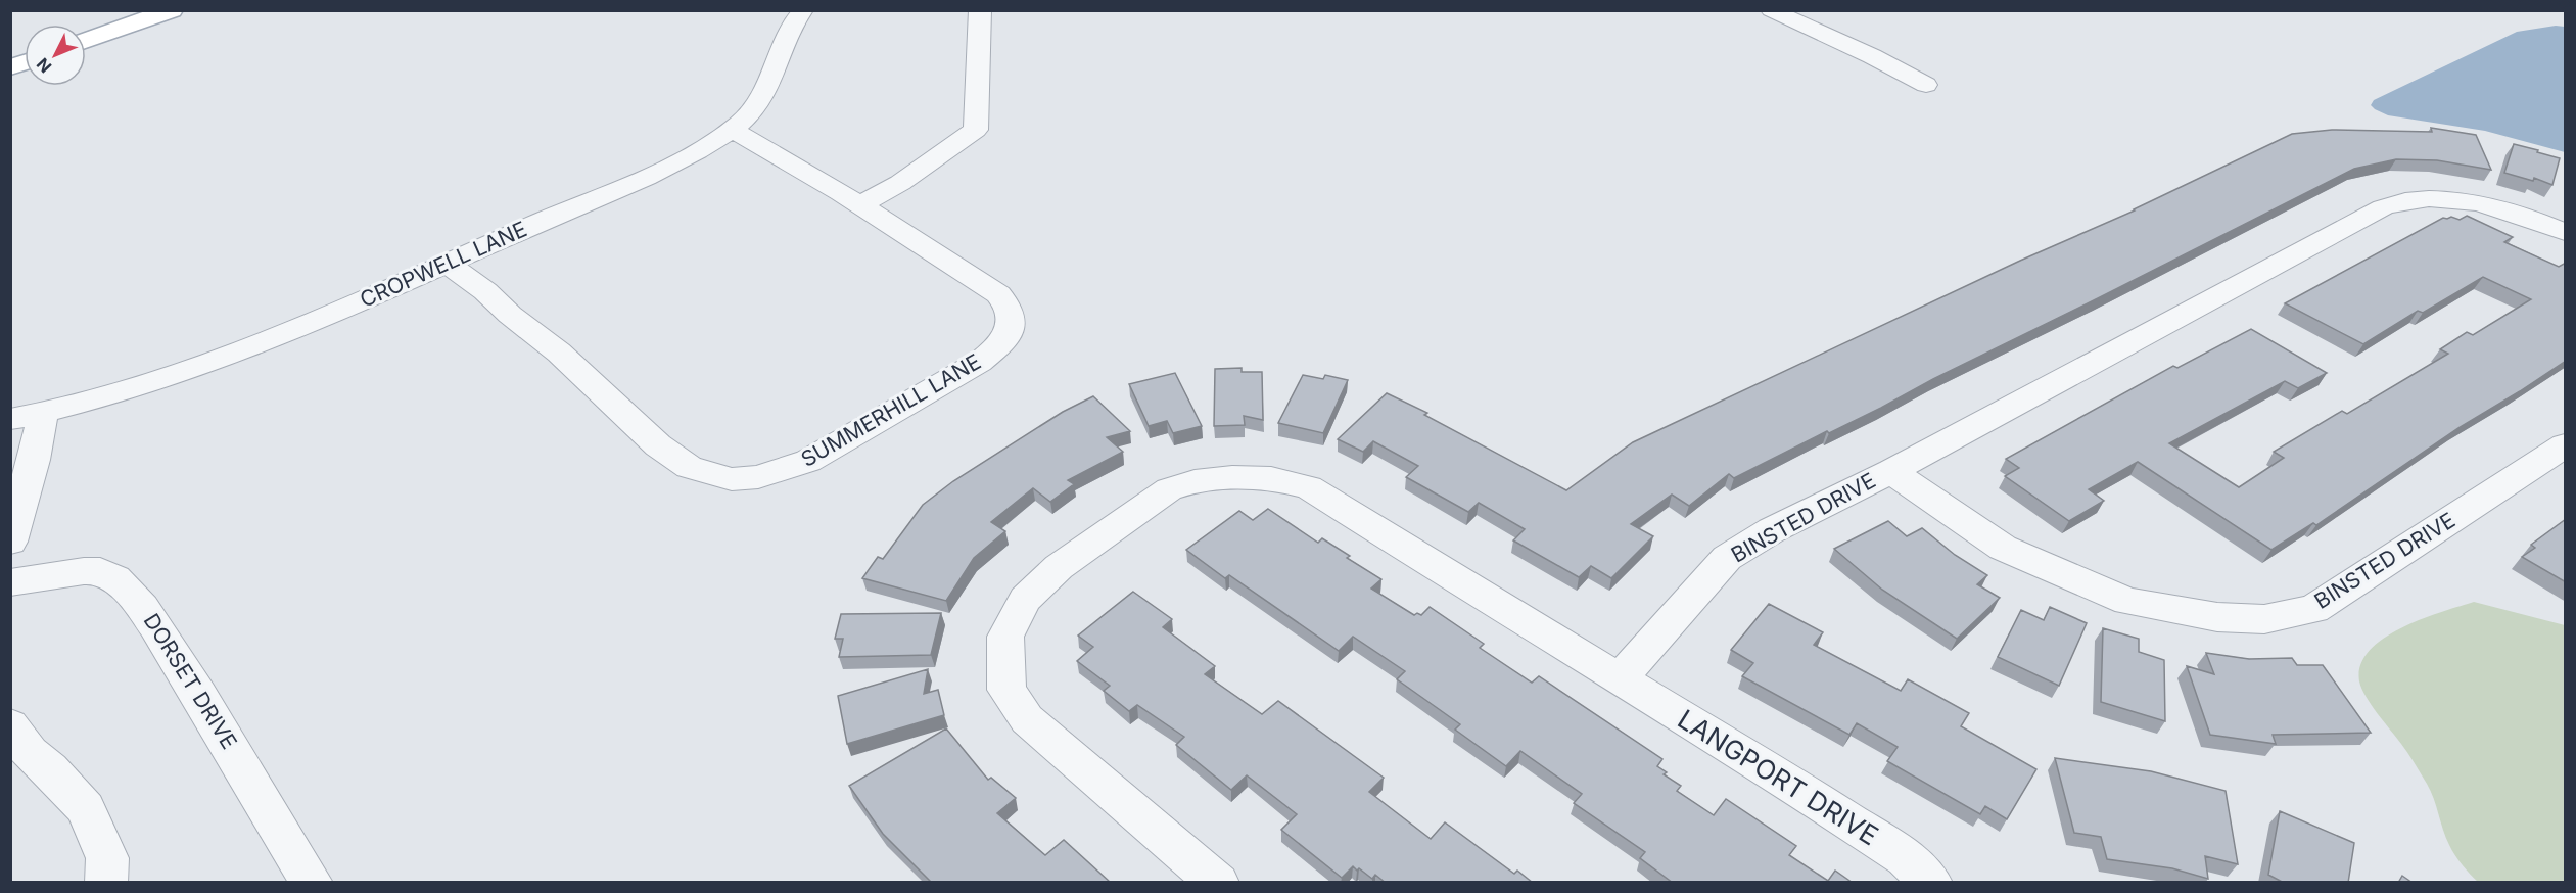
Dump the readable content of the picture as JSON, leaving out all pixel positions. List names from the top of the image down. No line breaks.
{"streets":{"street":["CROPWELL LANE","SUMMERHILL LANE","BINSTED DRIVE","DORSET DRIVE","LANGPORT DRIVE"]},"crossings":[["CROPWELL LANE","SUMMERHILL LANE"],["BINSTED DRIVE","LANGPORT DRIVE"]],"north":"bottom left"}
